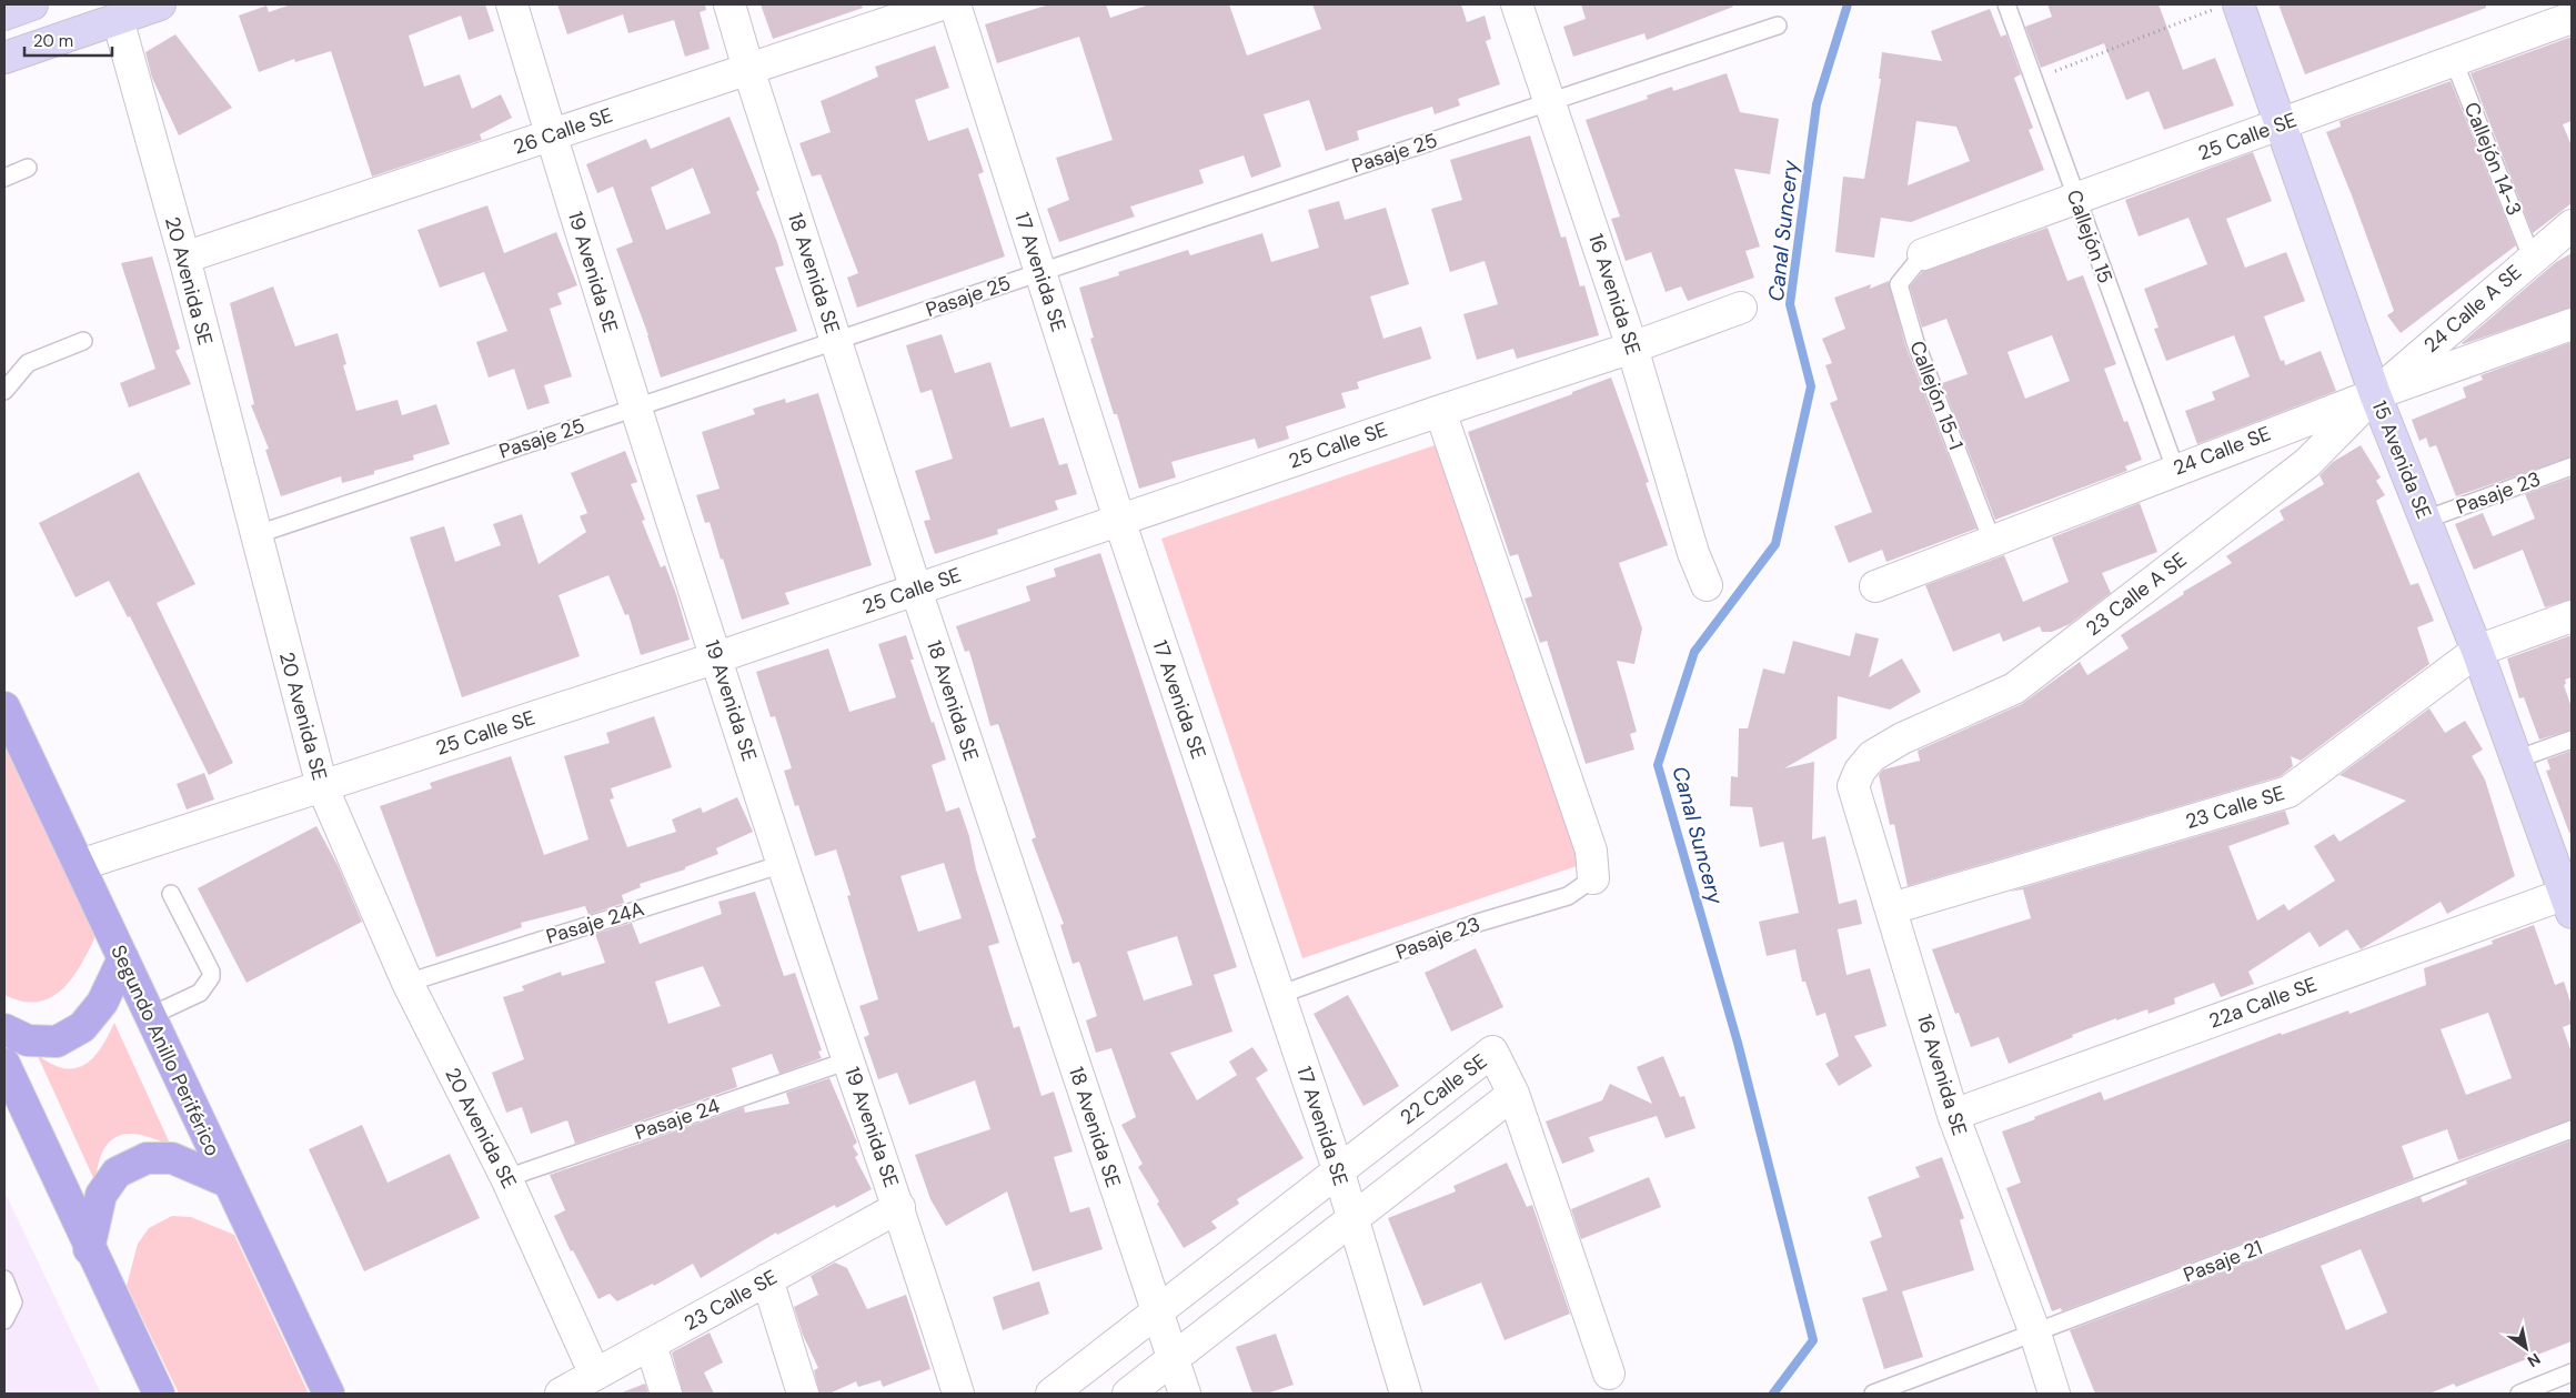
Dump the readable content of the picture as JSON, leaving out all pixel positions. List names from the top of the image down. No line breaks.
{"streets":{"main road":["Segundo Anillo Periférico"],"street":["26 Calle SE","25 Calle SE","19 Avenida SE","17 Avenida SE","18 Avenida SE","20 Avenida SE","16 Avenida SE","24 Calle A SE","24 Calle SE","15 Avenida SE","23 Calle A SE","23 Calle SE","22a Calle SE","22 Calle SE"],"lane":["Pasaje 25","Callejón 14-3","Callejón 15","Callejón 15-1","Pasaje 23","Pasaje 24A","Pasaje 24","Pasaje 21"]},"crossings":[["26 Calle SE","19 Avenida SE"],["26 Calle SE","18 Avenida SE"],["26 Calle SE","20 Avenida SE"],["25 Calle SE","Callejón 14-3"],["25 Calle SE","Callejón 15"],["25 Calle SE","19 Avenida SE"],["25 Calle SE","17 Avenida SE"],["25 Calle SE","18 Avenida SE"],["25 Calle SE","20 Avenida SE"],["25 Calle SE","16 Avenida SE"],["25 Calle SE","Callejón 15-1"],["25 Calle SE","15 Avenida SE"],["25 Calle SE","Segundo Anillo Periférico"],["Pasaje 25","19 Avenida SE"],["Pasaje 25","17 Avenida SE"],["Pasaje 25","18 Avenida SE"],["Pasaje 25","20 Avenida SE"],["Pasaje 25","16 Avenida SE"],["Callejón 14-3","24 Calle A SE"],["Callejón 15","24 Calle SE"],["19 Avenida SE","23 Calle SE"],["19 Avenida SE","Pasaje 24A"],["19 Avenida SE","Pasaje 24"],["17 Avenida SE","Pasaje 23"],["17 Avenida SE","22 Calle SE"],["18 Avenida SE","22 Calle SE"],["20 Avenida SE","23 Calle SE"],["20 Avenida SE","Pasaje 24A"],["20 Avenida SE","Pasaje 24"],["16 Avenida SE","23 Calle A SE"],["16 Avenida SE","23 Calle SE"],["16 Avenida SE","22a Calle SE"],["16 Avenida SE","Pasaje 21"],["24 Calle A SE","24 Calle SE"],["24 Calle A SE","15 Avenida SE"],["24 Calle A SE","23 Calle A SE"],["Callejón 15-1","24 Calle SE"],["24 Calle SE","15 Avenida SE"],["24 Calle SE","23 Calle A SE"],["15 Avenida SE","Pasaje 23"],["15 Avenida SE","23 Calle A SE"],["15 Avenida SE","23 Calle SE"],["15 Avenida SE","22a Calle SE"]],"water":["Canal Suncery"],"scale_bar":"20 m","north":"bottom right"}
